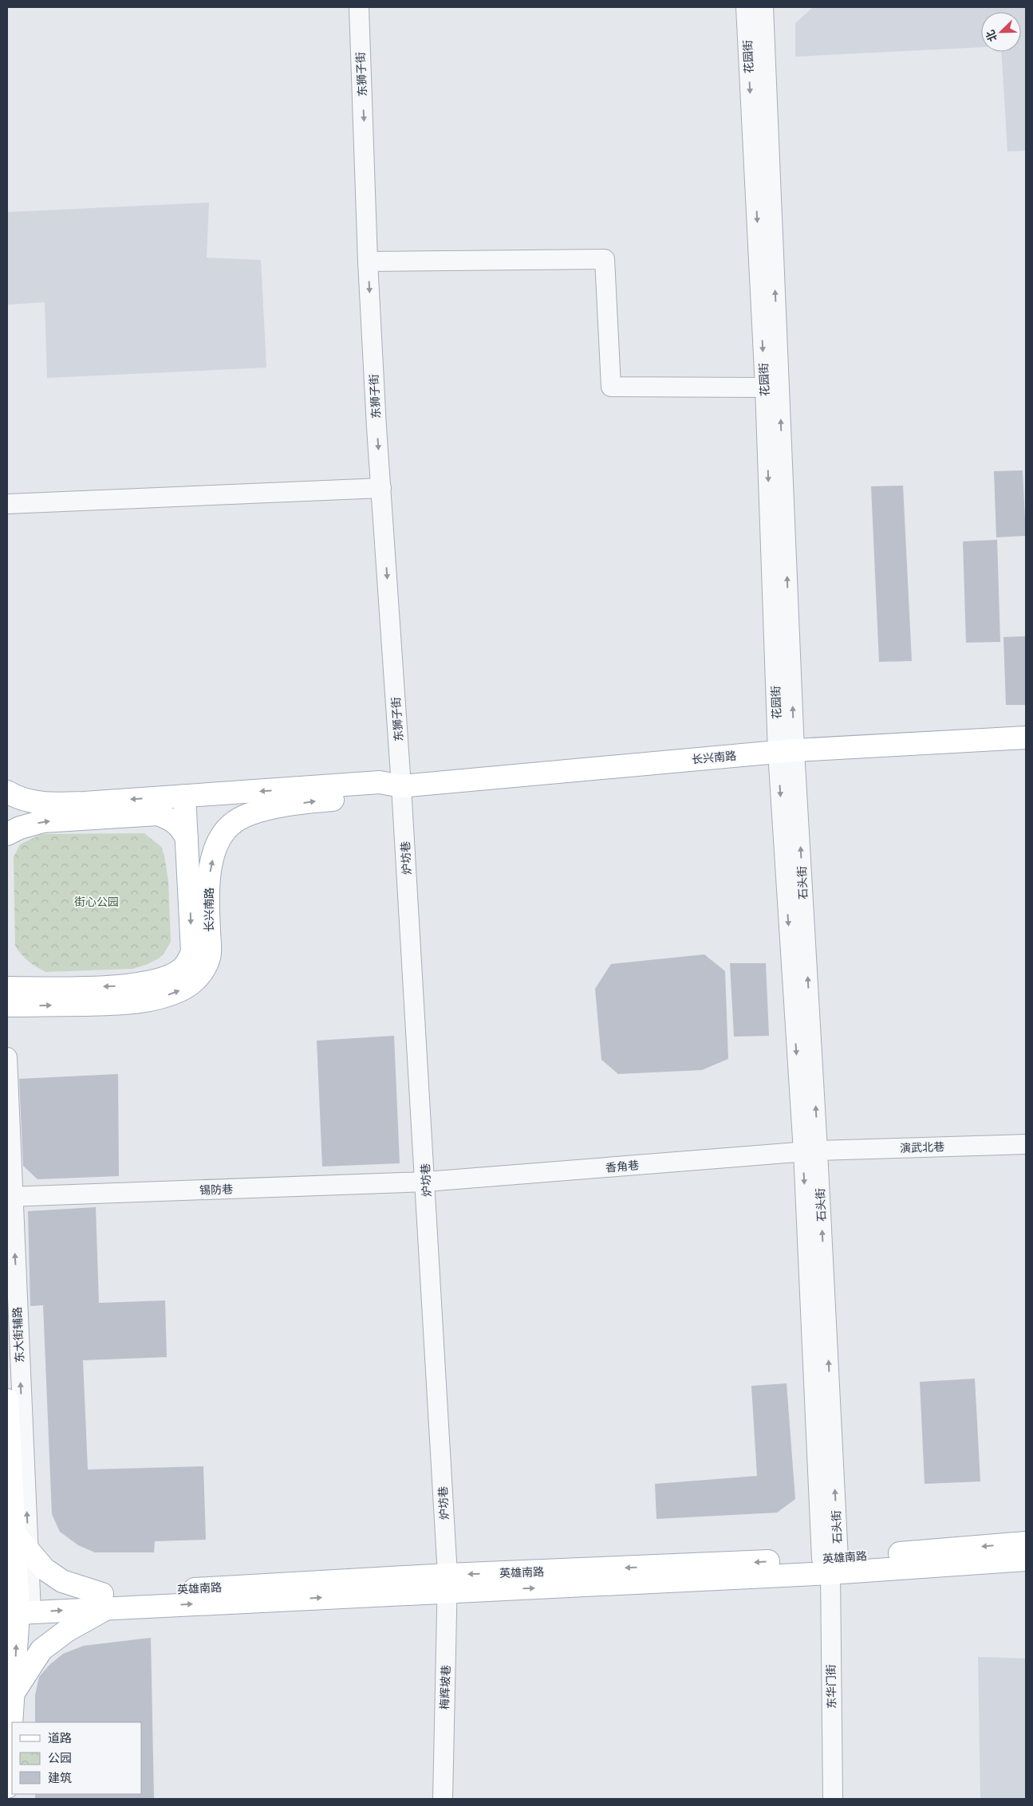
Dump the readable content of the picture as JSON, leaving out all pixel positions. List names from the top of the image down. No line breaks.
{"streets":{"main road":["长兴南路","英雄南路"],"street":["花园街","东狮子街","炉坊巷","石头街","演武北巷","香角巷","锡防巷","东大街辅路","东华门街","梅辉坡巷"]},"crossings":[["花园街","长兴南路"],["花园街","石头街"],["东狮子街","长兴南路"],["东狮子街","炉坊巷"],["长兴南路","炉坊巷"],["长兴南路","石头街"],["炉坊巷","香角巷"],["炉坊巷","锡防巷"],["炉坊巷","英雄南路"],["炉坊巷","梅辉坡巷"],["石头街","演武北巷"],["石头街","香角巷"],["石头街","英雄南路"],["石头街","东华门街"],["演武北巷","香角巷"],["香角巷","锡防巷"],["锡防巷","东大街辅路"],["东大街辅路","英雄南路"],["英雄南路","东华门街"],["英雄南路","梅辉坡巷"]],"one_way":["东狮子街","东大街辅路"],"parks":["街心公园"],"legend":["道路","公园","建筑"],"north":"bottom left"}
